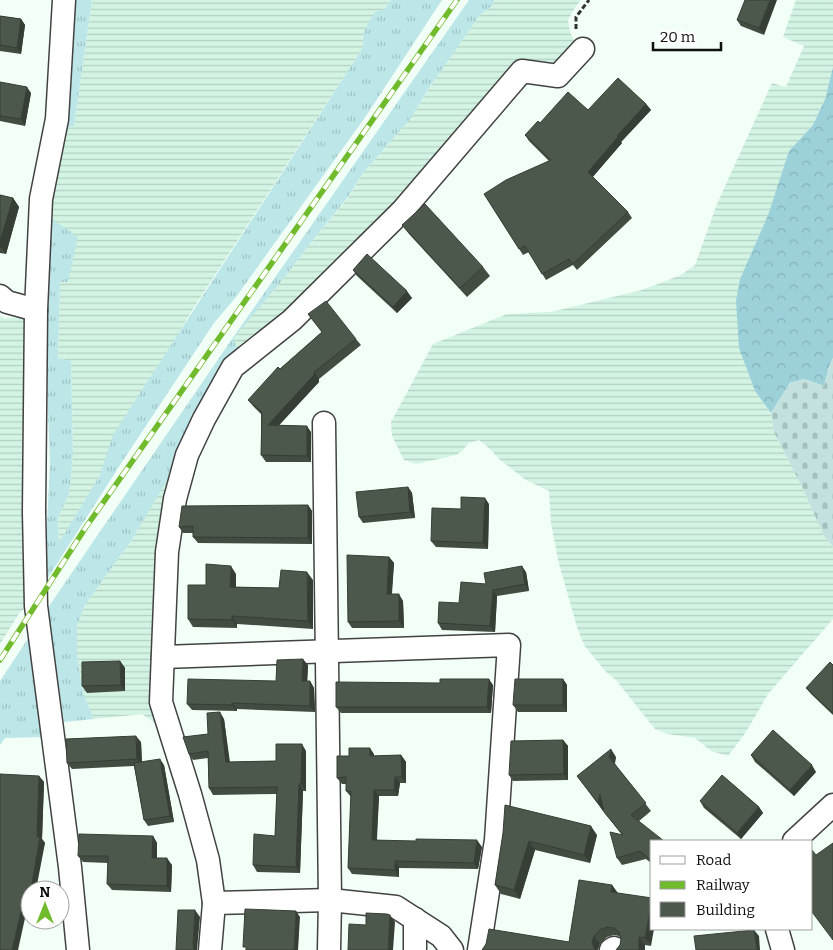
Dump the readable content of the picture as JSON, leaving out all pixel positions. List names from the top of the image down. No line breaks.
{"legend":["Road","Railway","Building"],"scale_bar":"20 m","north":"top"}
